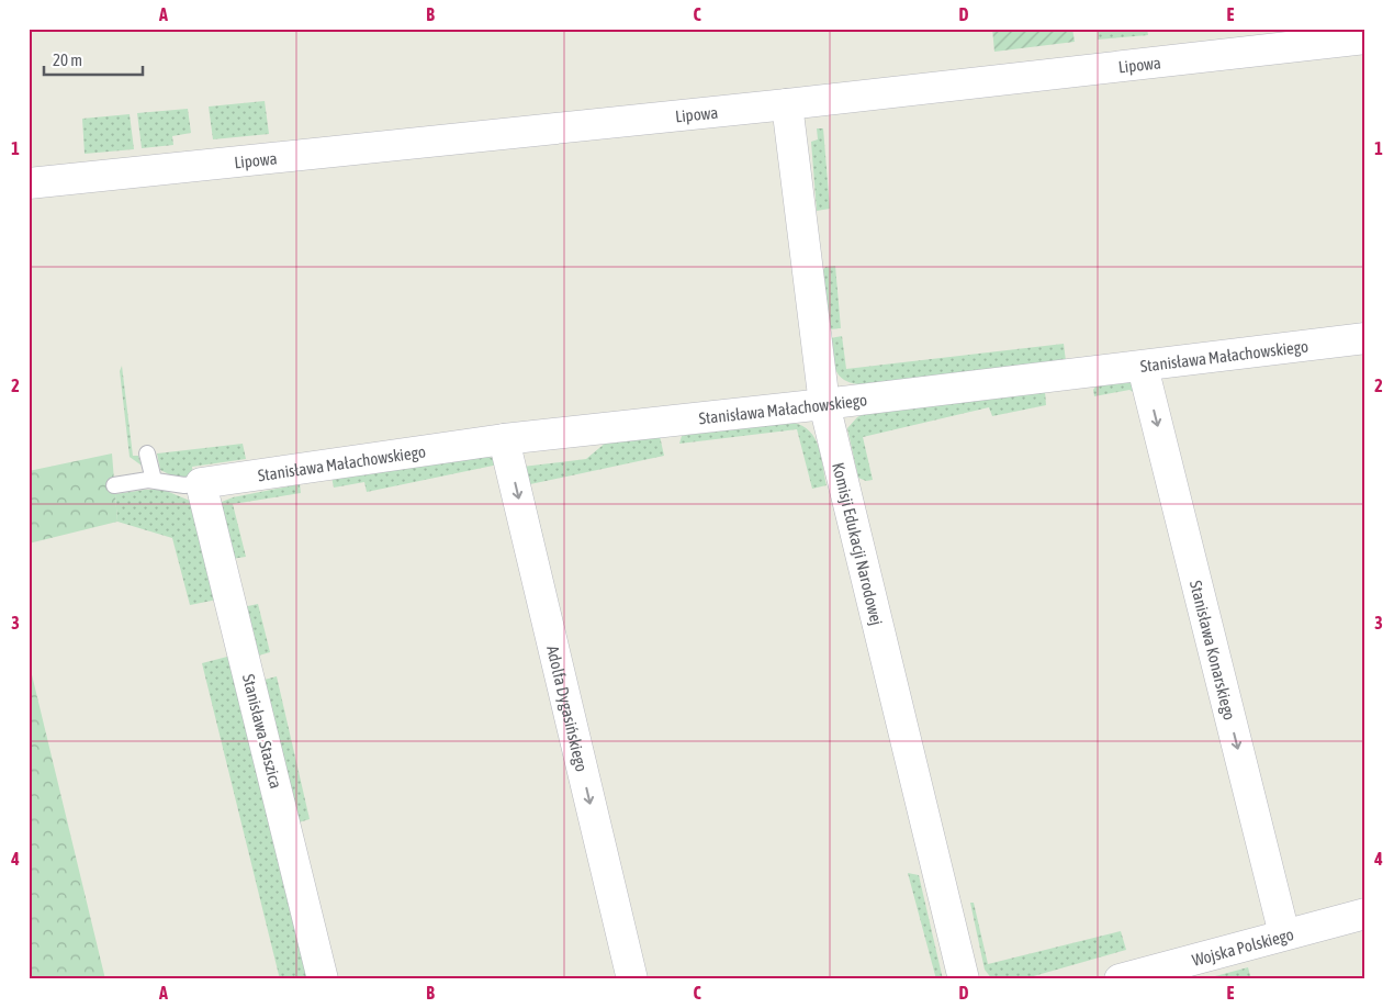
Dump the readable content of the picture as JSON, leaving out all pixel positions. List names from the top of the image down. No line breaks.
{"streets":{"street":["Lipowa","Stanisława Małachowskiego","Komisji Edukacji Narodowej","Stanisława Konarskiego","Adolfa Dygasińskiego","Stanisława Staszica","Wojska Polskiego"]},"crossings":[["Lipowa","Komisji Edukacji Narodowej"],["Stanisława Małachowskiego","Komisji Edukacji Narodowej"],["Stanisława Małachowskiego","Stanisława Konarskiego"],["Stanisława Małachowskiego","Adolfa Dygasińskiego"],["Stanisława Małachowskiego","Stanisława Staszica"],["Stanisława Konarskiego","Wojska Polskiego"]],"one_way":["Stanisława Konarskiego","Adolfa Dygasińskiego"],"scale_bar":"20 m","grid":{"columns":["A","B","C","D","E"],"rows":["1","2","3","4"]}}
